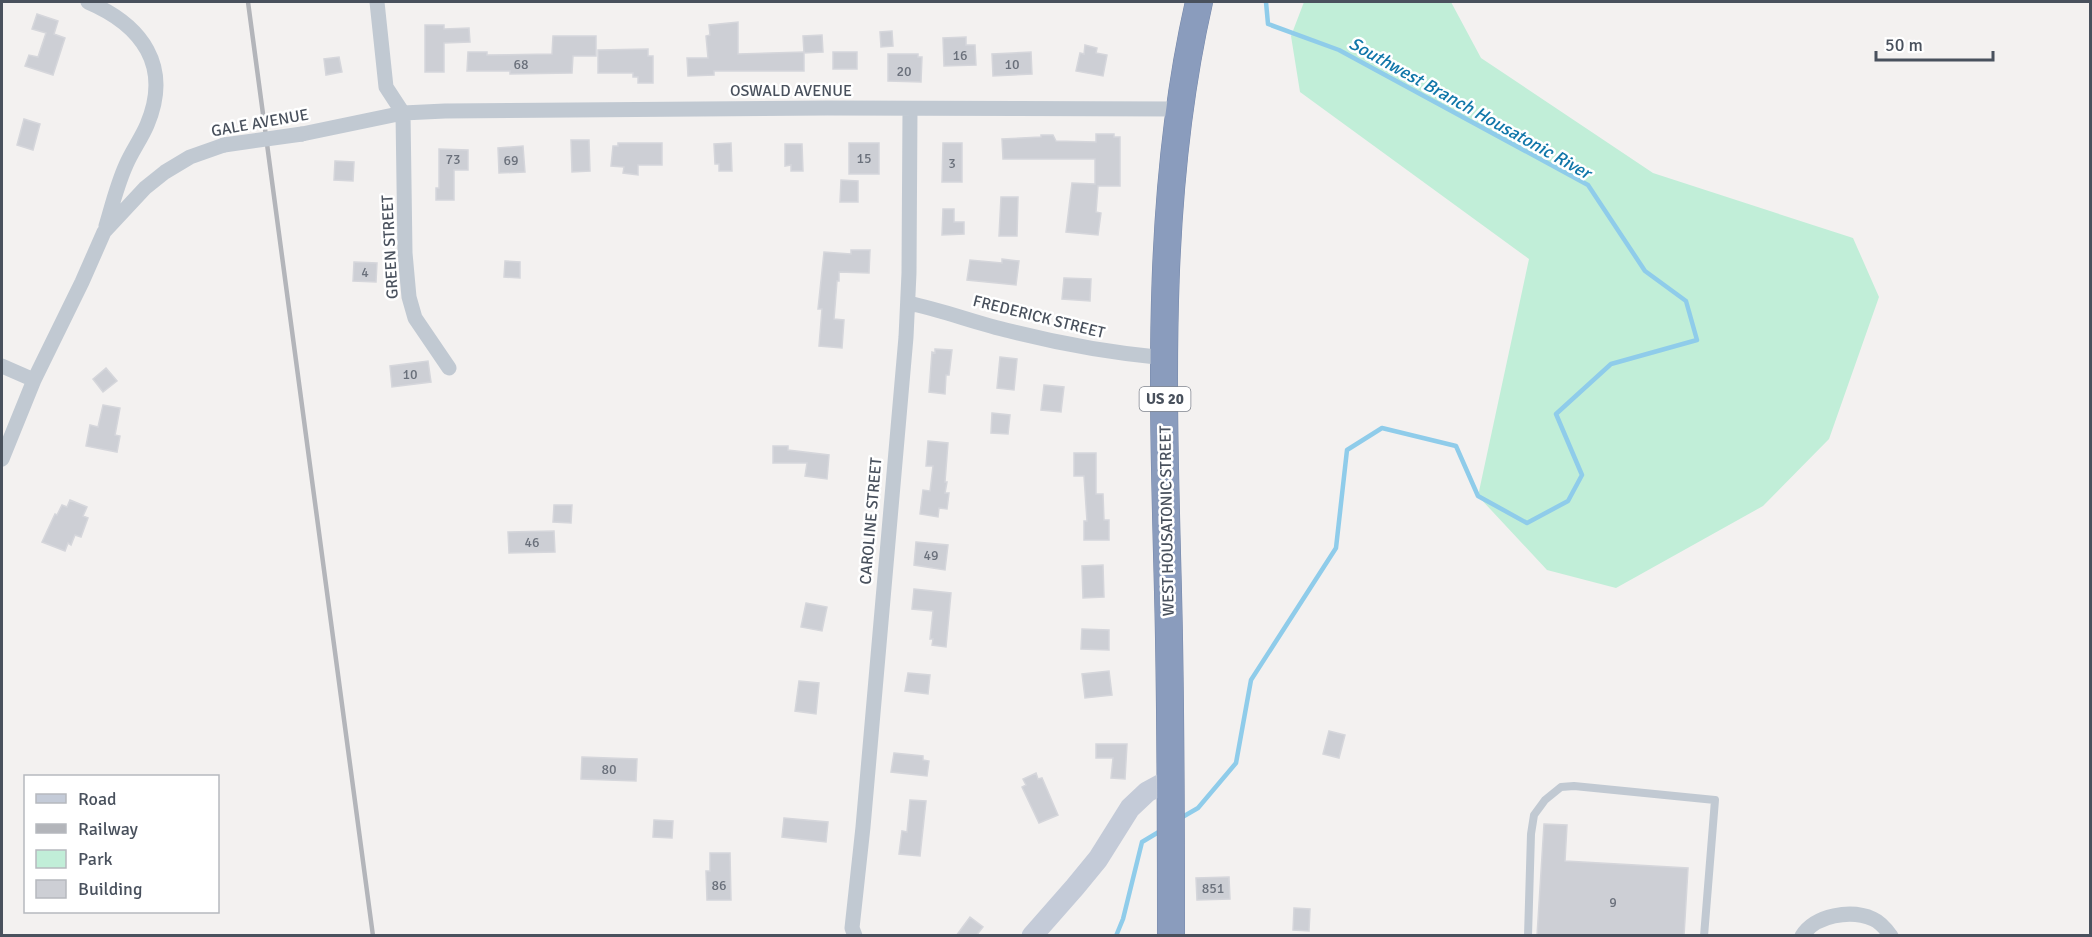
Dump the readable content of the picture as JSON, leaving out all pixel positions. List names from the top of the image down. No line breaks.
{"streets":{"highway":["US 20","WEST HOUSATONIC STREET"],"street":["OSWALD AVENUE","GALE AVENUE","GREEN STREET","FREDERICK STREET","CAROLINE STREET"]},"crossings":[["OSWALD AVENUE","GALE AVENUE"],["OSWALD AVENUE","GREEN STREET"],["OSWALD AVENUE","CAROLINE STREET"],["OSWALD AVENUE","WEST HOUSATONIC STREET"],["GALE AVENUE","GREEN STREET"],["FREDERICK STREET","CAROLINE STREET"],["FREDERICK STREET","WEST HOUSATONIC STREET"]],"water":["Southwest Branch Housatonic River"],"house_numbers":["16","68","10","20","15","73","69","3","4","10","46","49","80","86","851","9"],"legend":["Road","Railway","Park","Building"],"scale_bar":"50 m"}
